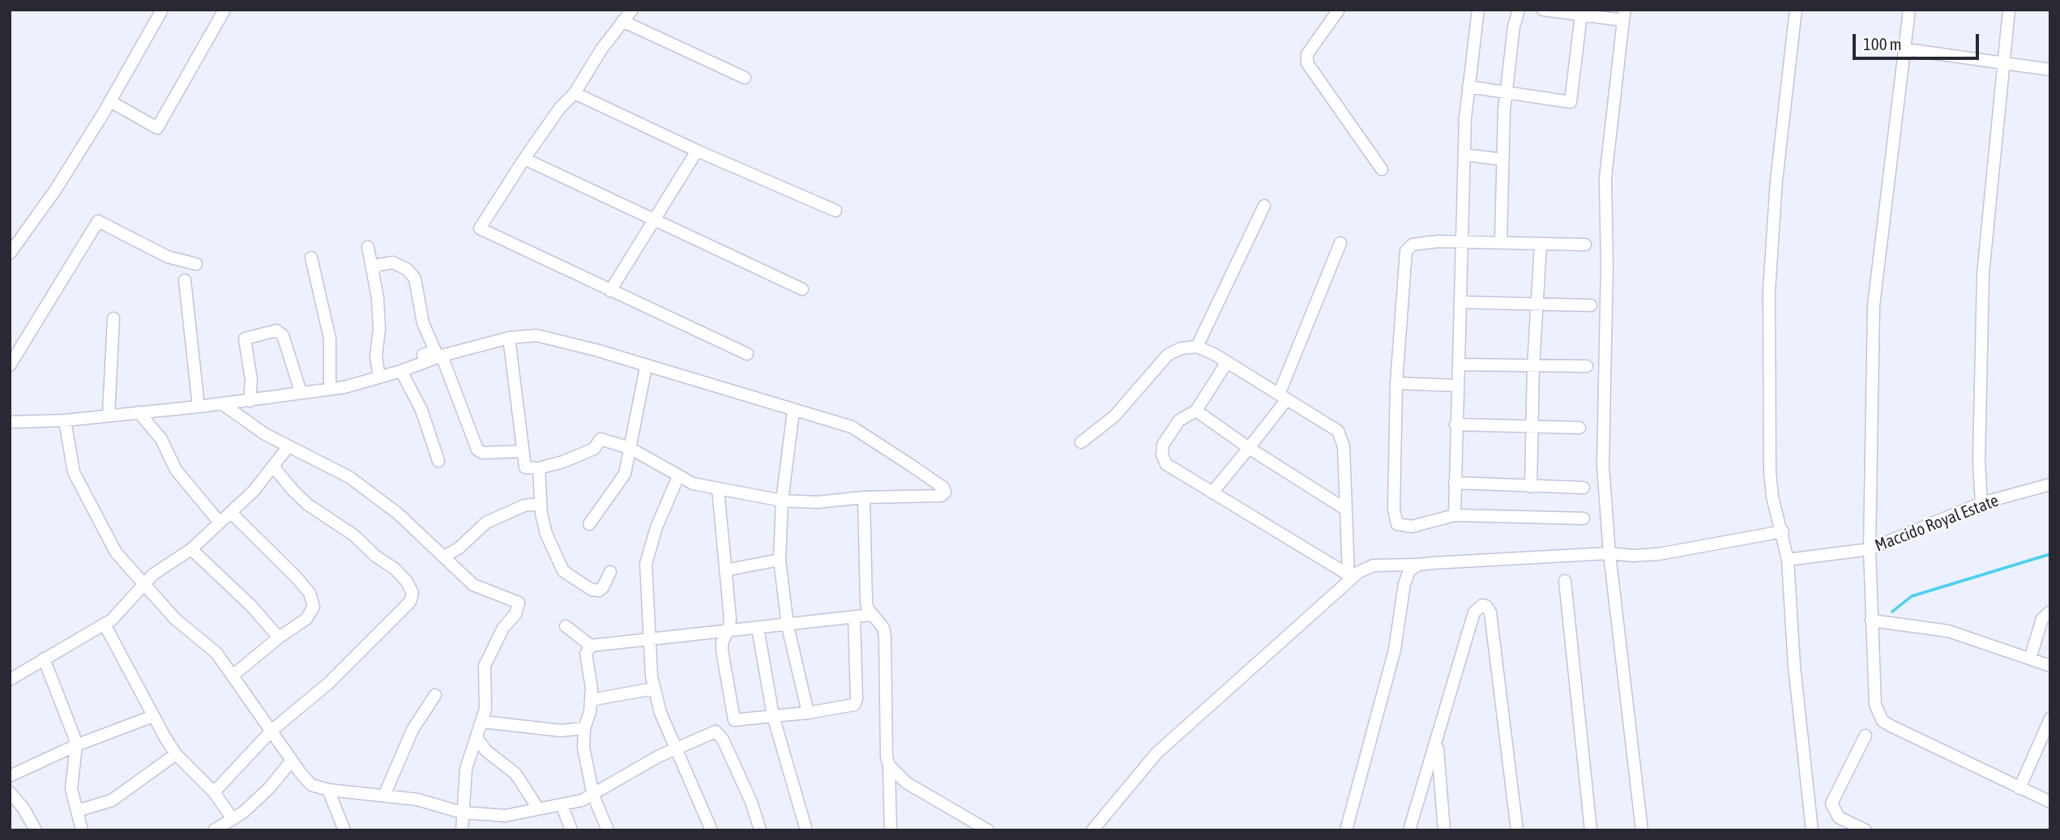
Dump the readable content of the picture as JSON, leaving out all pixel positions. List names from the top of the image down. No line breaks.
{"streets":{"street":["Maccido Royal Estate"]},"scale_bar":"100 m"}
